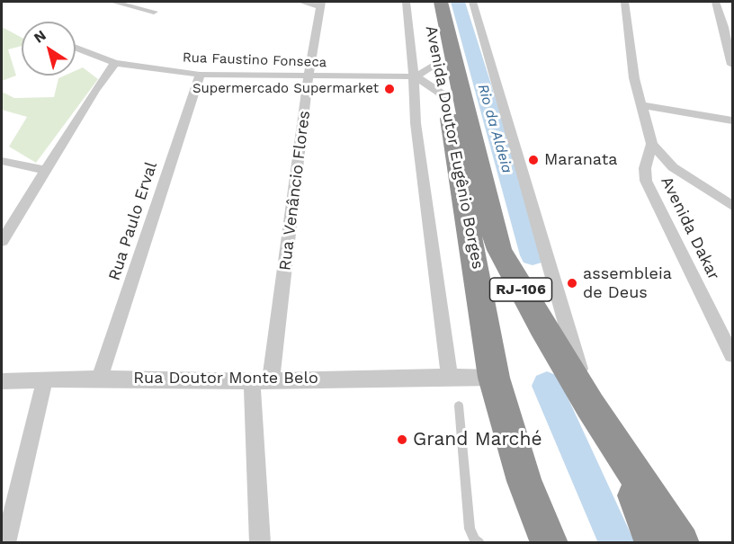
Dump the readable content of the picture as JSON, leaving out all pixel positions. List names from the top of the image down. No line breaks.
{"streets":{"highway":["Avenida Doutor Eugênio Borges","RJ-106"],"street":["Rua Faustino Fonseca","Rua Venâncio Flores","Rua Paulo Erval","Avenida Dakar","Rua Doutor Monte Belo"]},"crossings":[["Rua Faustino Fonseca","Rua Venâncio Flores"],["Rua Faustino Fonseca","Rua Paulo Erval"],["Avenida Doutor Eugênio Borges","Rua Doutor Monte Belo"],["Rua Venâncio Flores","Rua Doutor Monte Belo"],["Rua Paulo Erval","Rua Doutor Monte Belo"]],"water":["Rio da Aldeia"],"places":["Supermercado Supermarket","Maranata","assembleia de Deus","Grand Marché"],"north":"top left"}
